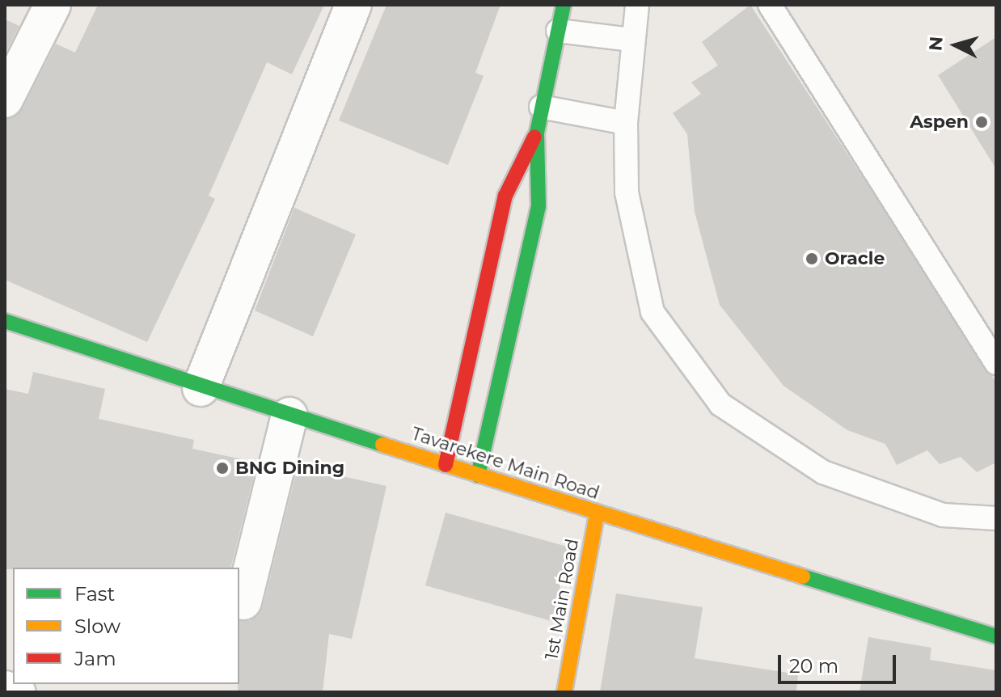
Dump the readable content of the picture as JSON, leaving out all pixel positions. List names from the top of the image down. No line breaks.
{"streets":{"main road":["Tavarekere Main Road","1st Main Road"]},"crossings":[["Tavarekere Main Road","1st Main Road"]],"places":["Aspen","Oracle","BNG Dining"],"legend":["Fast","Slow","Jam"],"scale_bar":"20 m","north":"left"}
